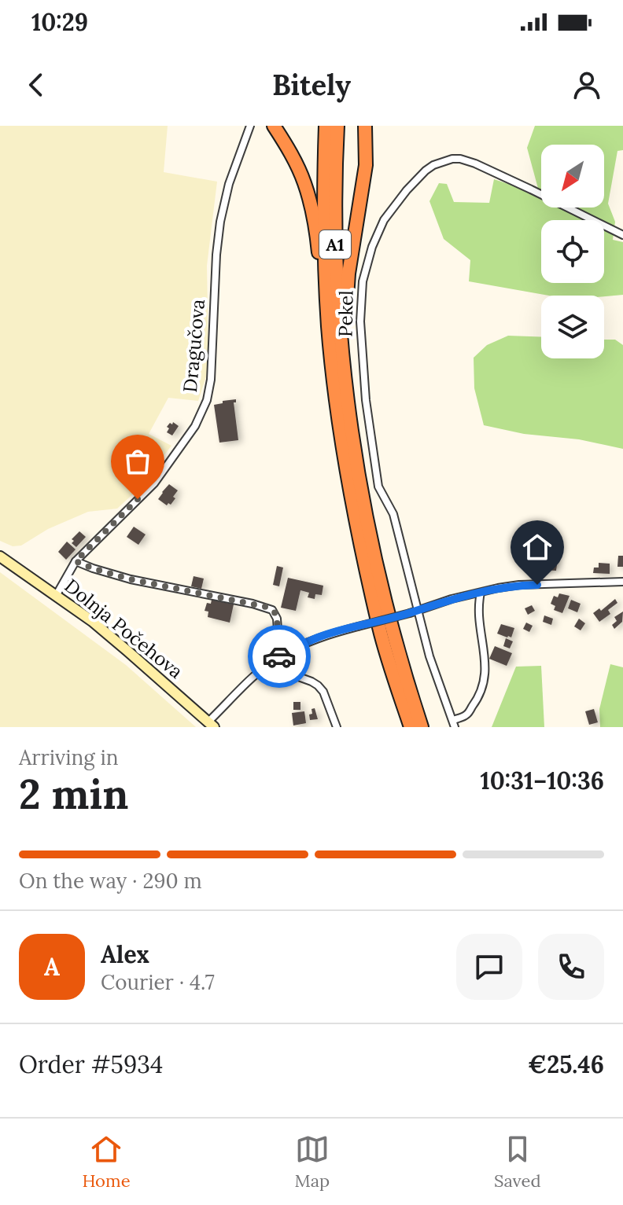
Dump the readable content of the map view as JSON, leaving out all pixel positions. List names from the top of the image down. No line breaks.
{"streets":{"highway":["A1"],"main road":["Dolnja Počehova"],"street":["Pekel","Dragučova"]},"crossings":[["Dragučova","Dolnja Počehova"]],"north":"bottom left","page":{"status":"10:29","header":"Bitely","heading":["2 min","Arriving in","10:31–10:36"],"panel":["Alex","Courier · 4.7","Order #5934","€25.46"],"bar":"On the way · 290 m","round":"A","tabs":["Home","Map","Saved"]}}
